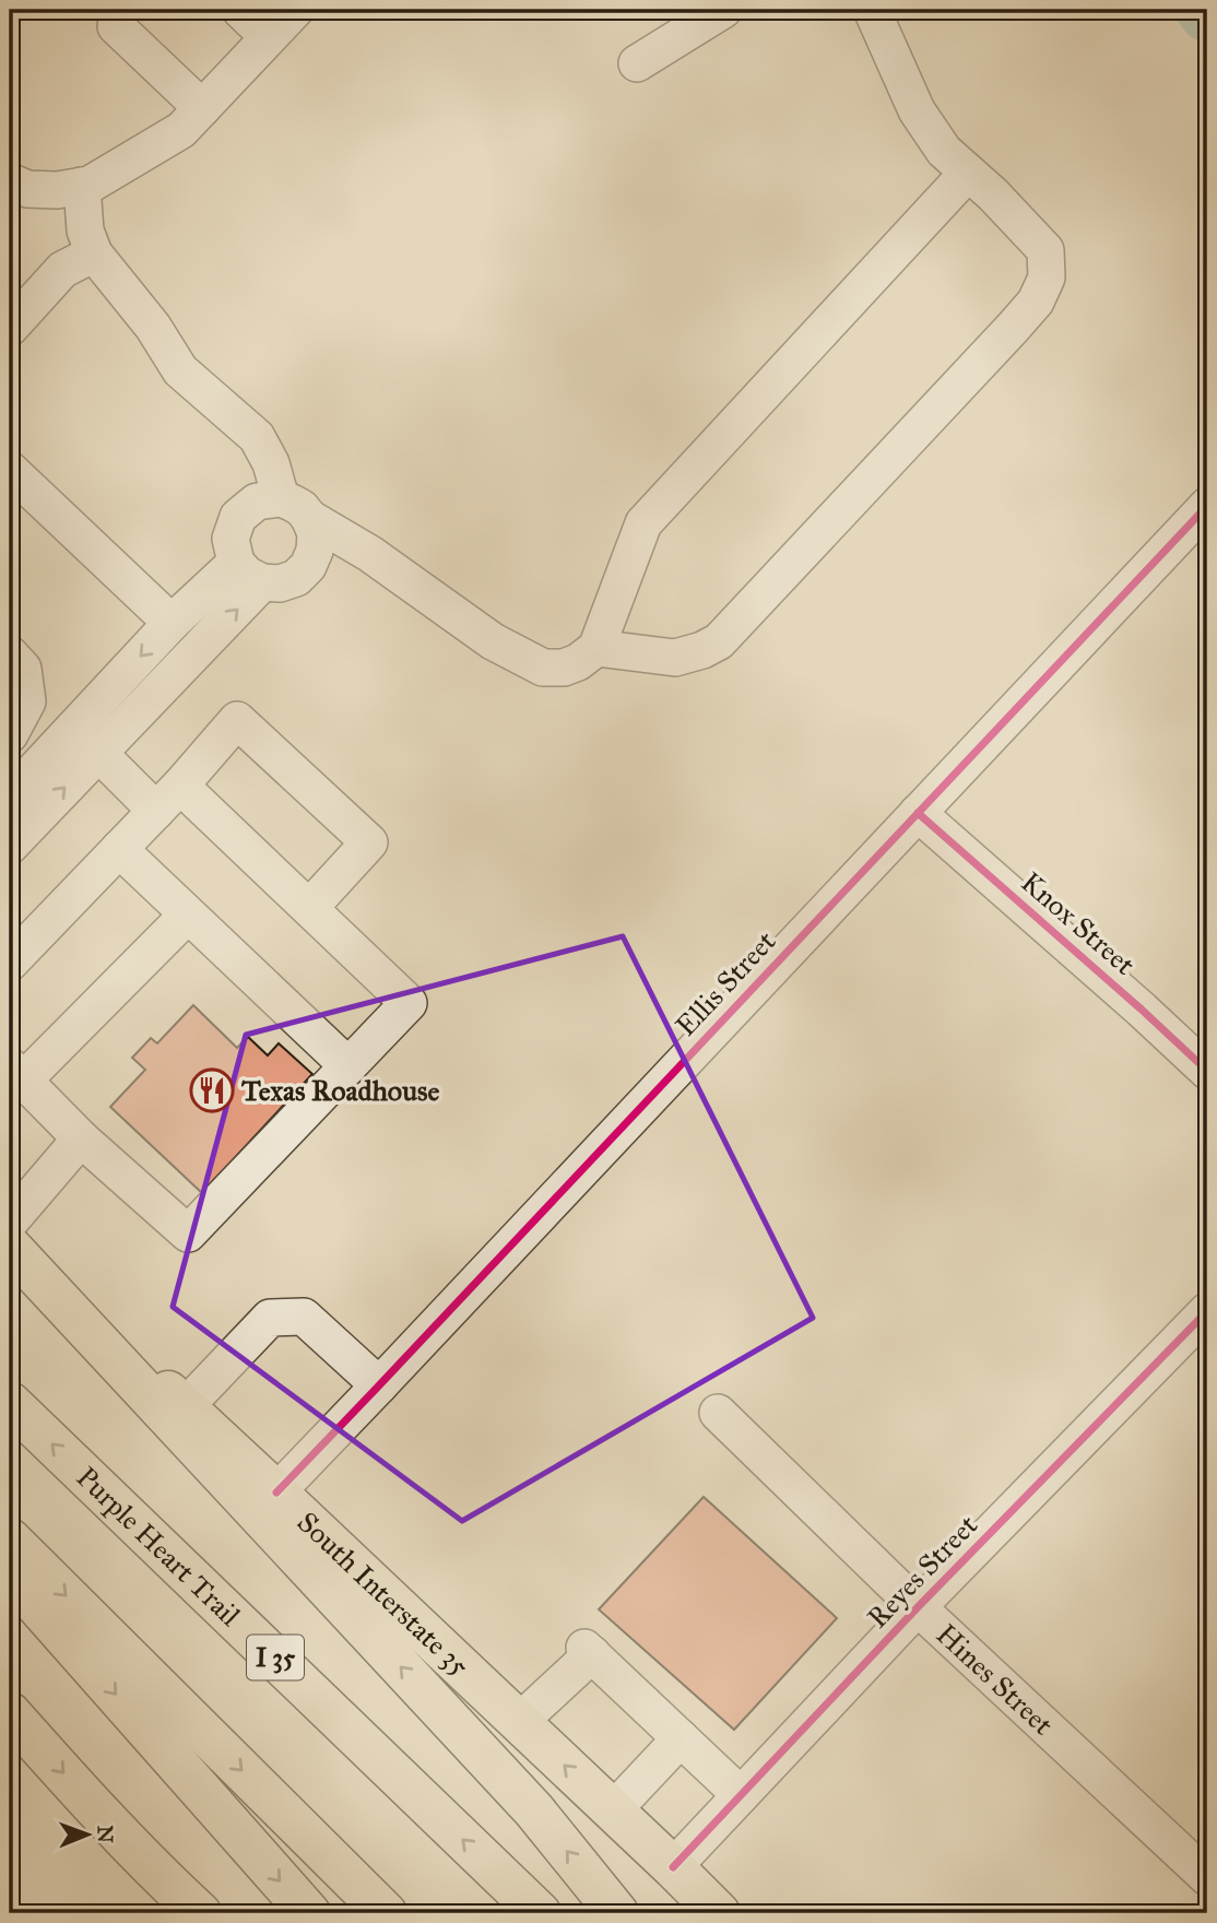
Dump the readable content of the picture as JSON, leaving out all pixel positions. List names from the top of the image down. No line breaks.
{"streets":{"main road":["Purple Heart Trail","South Interstate 35","I 35"],"street":["Knox Street","Ellis Street","Reyes Street","Hines Street"]},"crossings":[["Knox Street","Ellis Street"],["Ellis Street","South Interstate 35"],["Reyes Street","South Interstate 35"],["Reyes Street","Hines Street"]],"places":{"restaurant":["Texas Roadhouse"]},"north":"right"}
